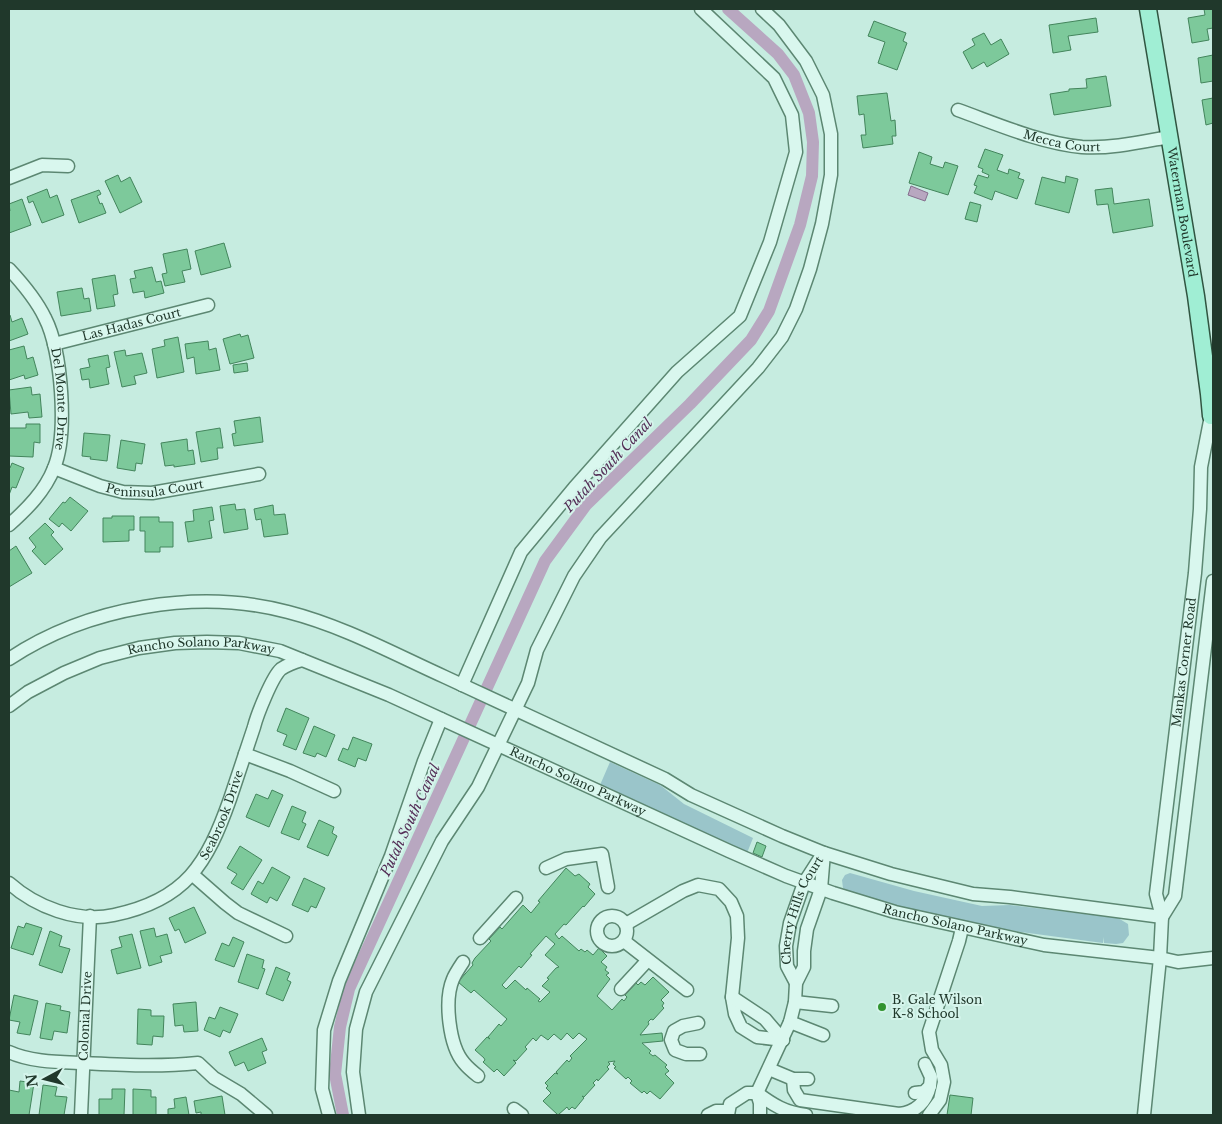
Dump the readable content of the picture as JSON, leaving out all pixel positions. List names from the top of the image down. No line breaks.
{"streets":{"main road":["Waterman Boulevard"],"street":["Mecca Court","Las Hadas Court","Del Monte Drive","Peninsula Court","Rancho Solano Parkway","Mankas Corner Road","Seabrook Drive","Cherry Hills Court","Colonial Drive"]},"crossings":[["Mecca Court","Waterman Boulevard"],["Waterman Boulevard","Mankas Corner Road"],["Las Hadas Court","Del Monte Drive"],["Del Monte Drive","Peninsula Court"],["Rancho Solano Parkway","Mankas Corner Road"],["Rancho Solano Parkway","Seabrook Drive"],["Rancho Solano Parkway","Cherry Hills Court"],["Seabrook Drive","Colonial Drive"]],"water":["Putah South Canal"],"places":["B. Gale Wilson K-8 School"],"north":"left"}
